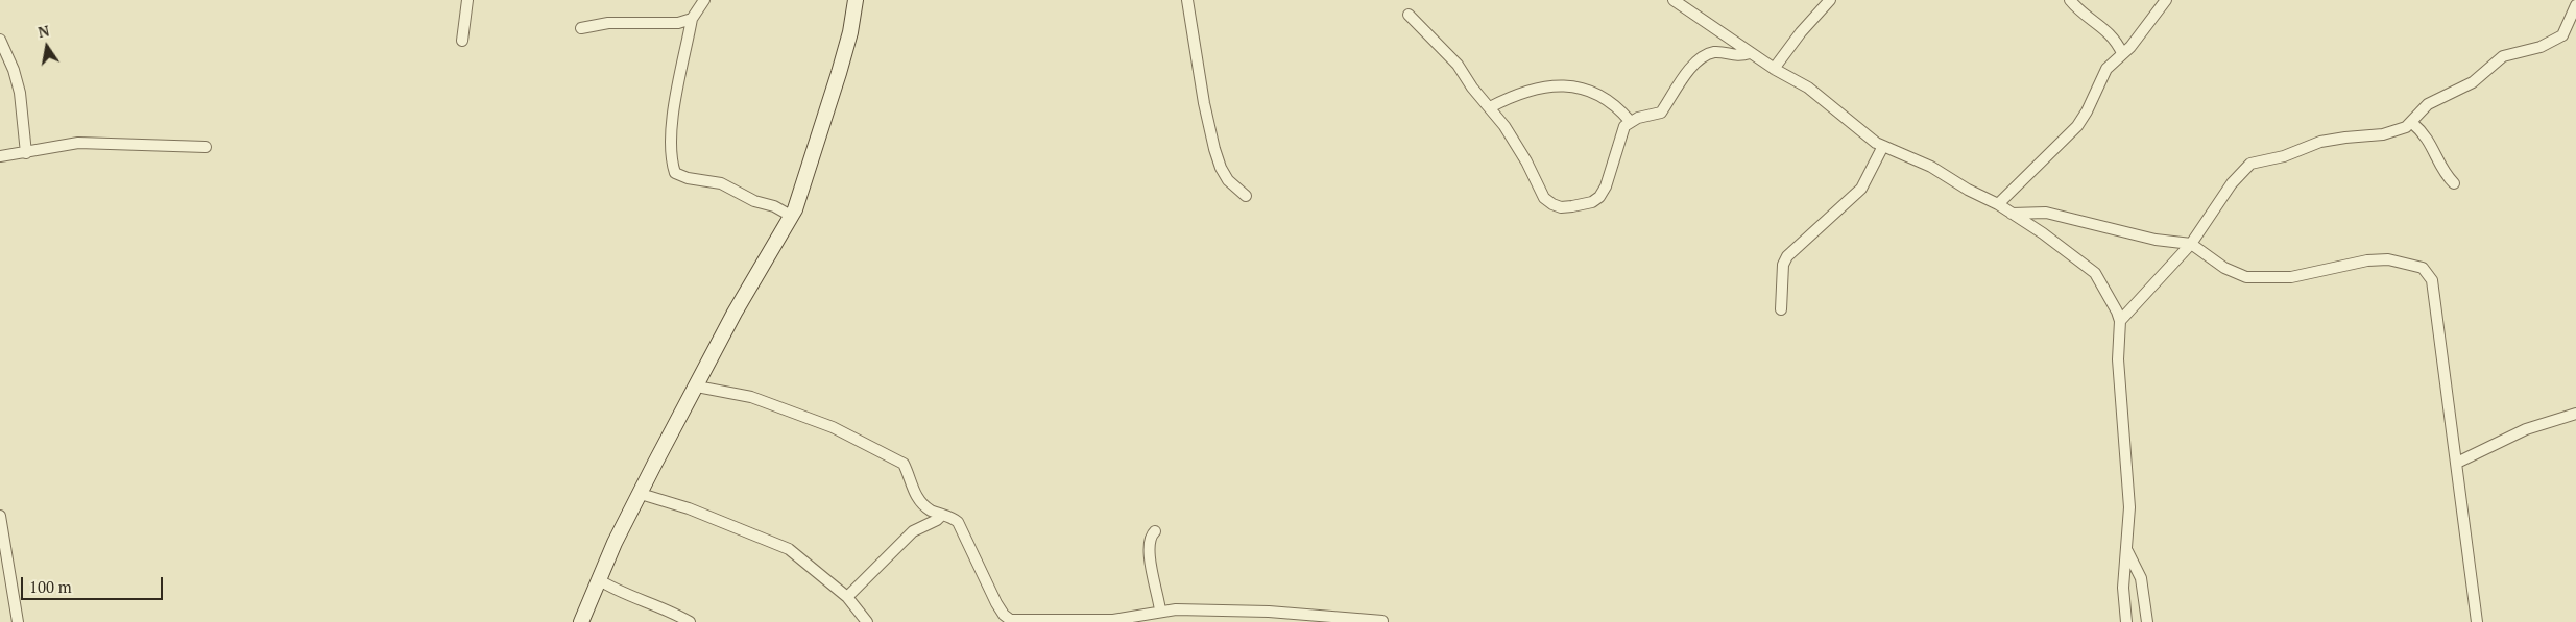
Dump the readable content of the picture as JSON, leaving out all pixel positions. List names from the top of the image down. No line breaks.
{"scale_bar":"100 m","north":"top"}
